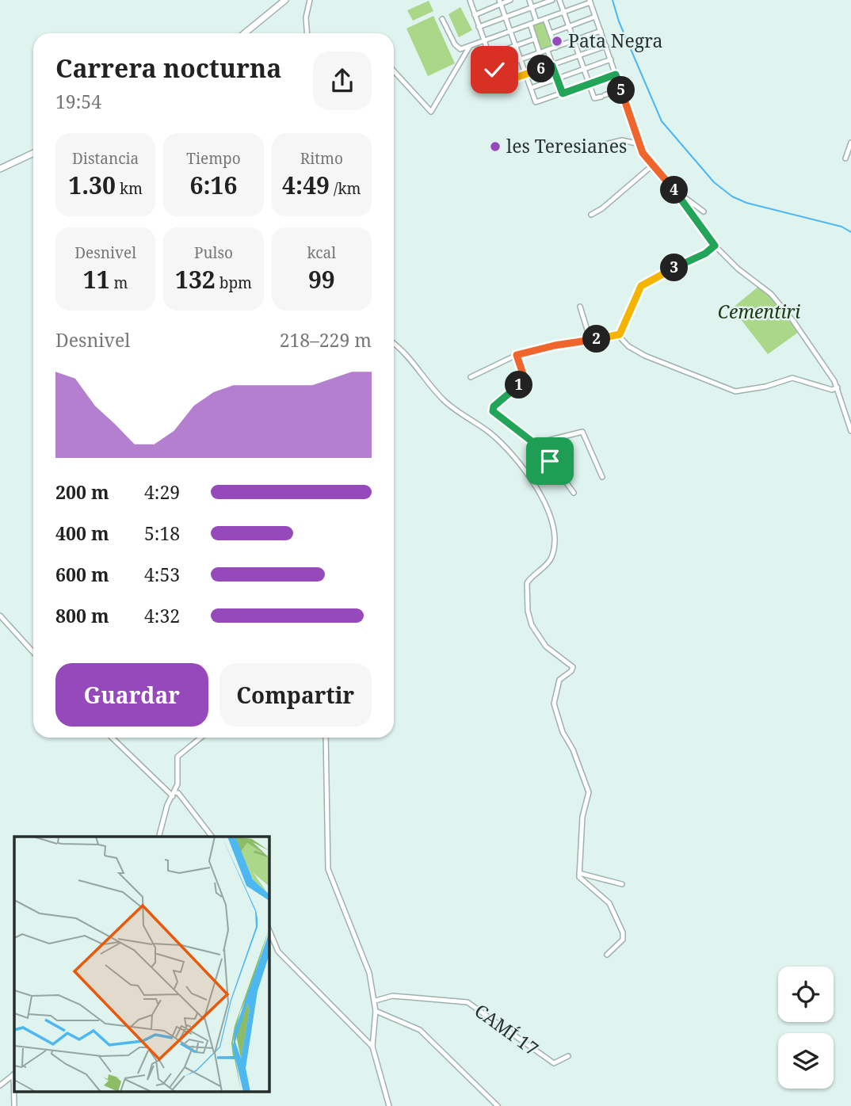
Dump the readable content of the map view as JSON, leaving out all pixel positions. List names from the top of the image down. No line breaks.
{"streets":{"street":["CAMÍ 17"]},"parks":["Cementiri"],"places":["Pata Negra","les Teresianes"],"page":{"heading":["Carrera nocturna","19:54"],"pins":["6","5","4","3","2","1"],"stats":[["Distancia","1.30 km"],["Tiempo","6:16"],["Ritmo","4:49 /km"],["Desnivel","11 m"],["Pulso","132 bpm"],["kcal","99"]],"chart":["Desnivel","218–229 m"],"list":[{"name":"200 m","note":"4:29"},{"name":"400 m","note":"5:18"},{"name":"600 m","note":"4:53"},{"name":"800 m","note":"4:32"}],"buttons":["Guardar","Compartir"]}}
